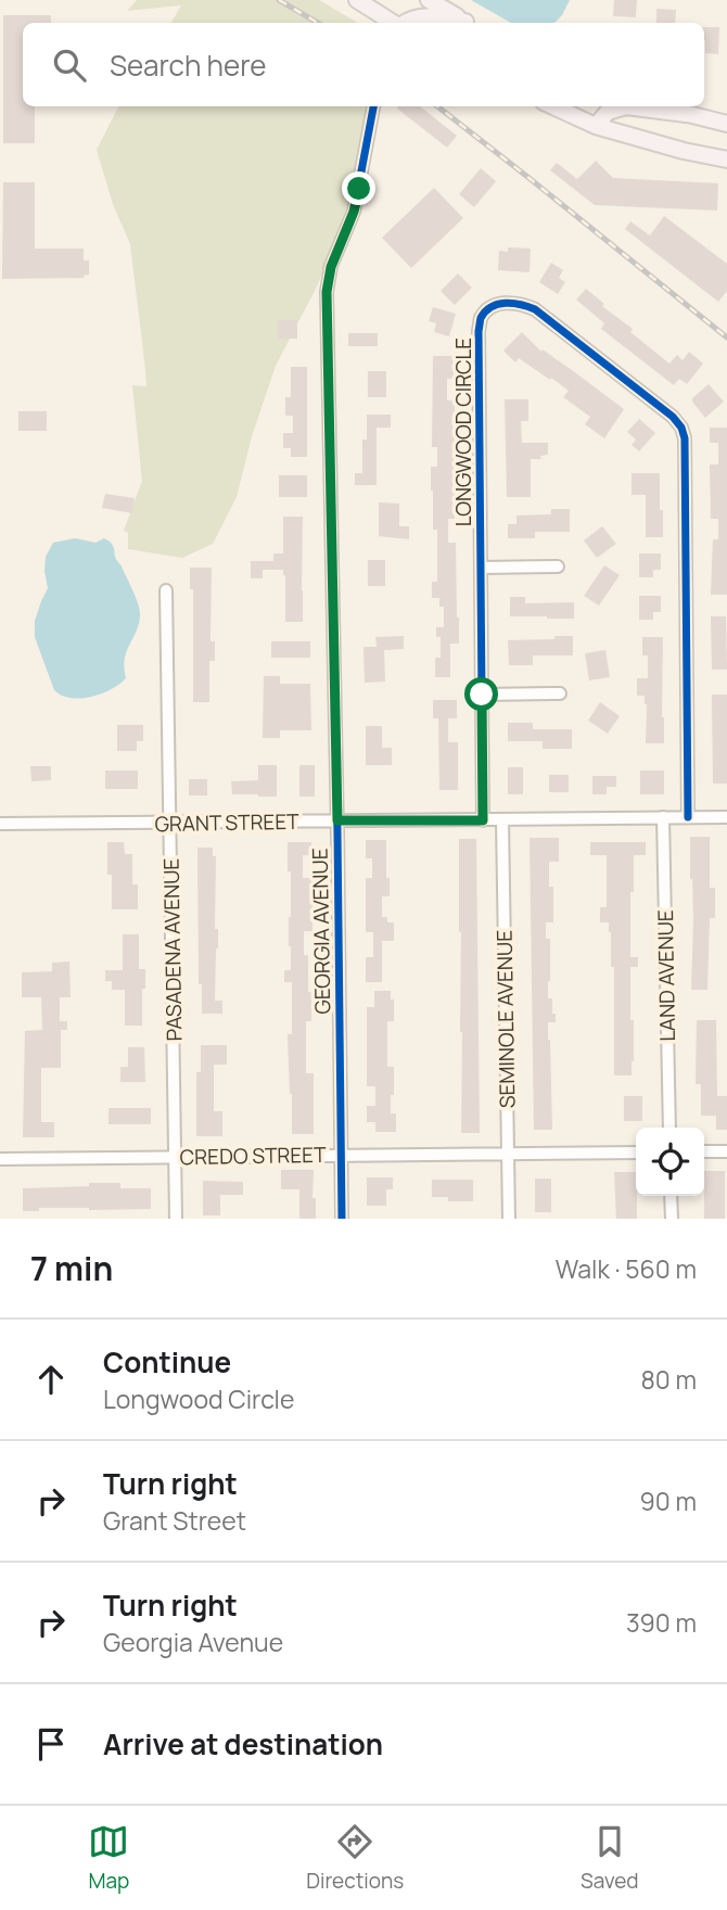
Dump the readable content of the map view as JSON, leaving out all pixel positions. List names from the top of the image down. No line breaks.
{"streets":{"street":["LONGWOOD CIRCLE","GRANT STREET","GEORGIA AVENUE","PASADENA AVENUE","LAND AVENUE","SEMINOLE AVENUE","CREDO STREET"]},"crossings":[["LONGWOOD CIRCLE","GRANT STREET"],["GRANT STREET","GEORGIA AVENUE"],["GRANT STREET","PASADENA AVENUE"],["GRANT STREET","LAND AVENUE"],["GRANT STREET","SEMINOLE AVENUE"],["GEORGIA AVENUE","CREDO STREET"],["PASADENA AVENUE","CREDO STREET"],["SEMINOLE AVENUE","CREDO STREET"]],"page":{"search":"Search here","heading":["7 min","Walk · 560 m"],"list":[["Continue","Longwood Circle","80 m"],["Turn right","Grant Street","90 m"],["Turn right","Georgia Avenue","390 m"],"Arrive at destination"],"nav":["Map","Directions","Saved"]}}
